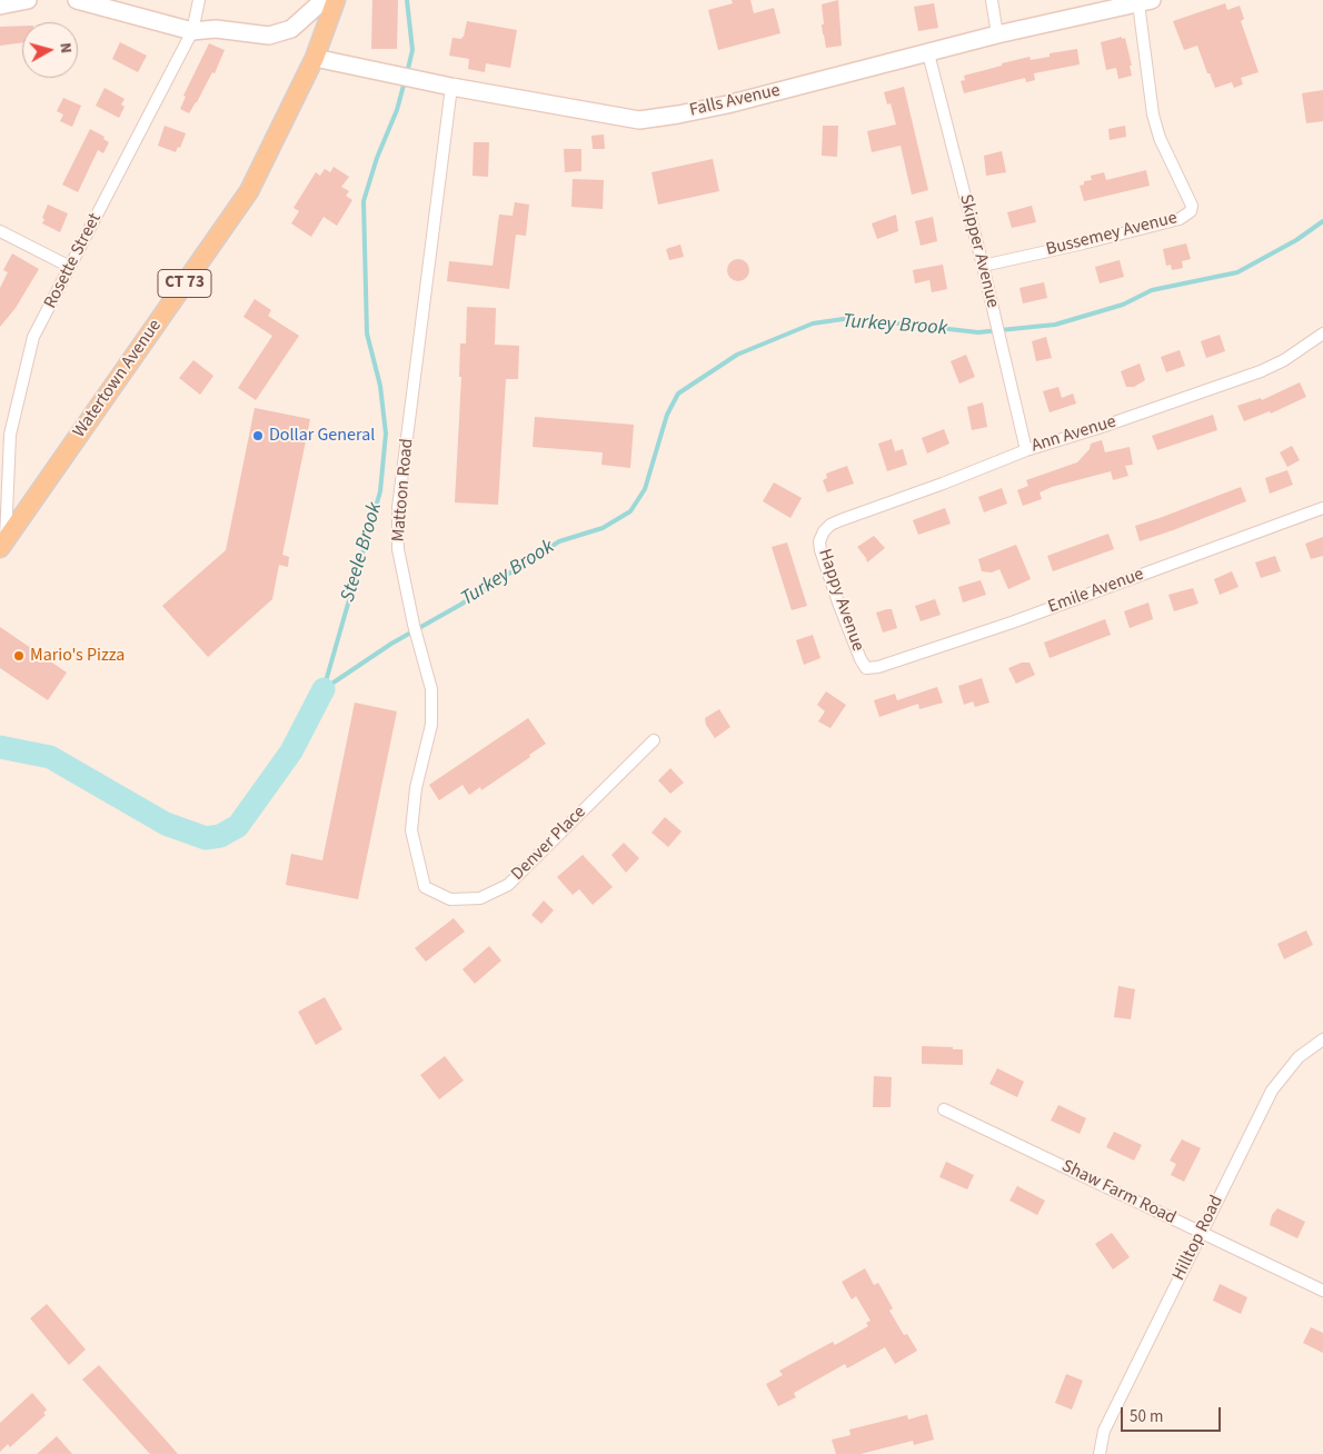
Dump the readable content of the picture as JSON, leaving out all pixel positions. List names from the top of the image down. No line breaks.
{"streets":{"main road":["Falls Avenue","CT 73","Watertown Avenue"],"street":["Bussemey Avenue","Skipper Avenue","Rosette Street","Ann Avenue","Mattoon Road","Emile Avenue","Happy Avenue","Denver Place","Shaw Farm Road","Hilltop Road"]},"crossings":[["Falls Avenue","Bussemey Avenue"],["Falls Avenue","Skipper Avenue"],["Falls Avenue","Watertown Avenue"],["Falls Avenue","Mattoon Road"],["Bussemey Avenue","Skipper Avenue"],["Skipper Avenue","Ann Avenue"],["Rosette Street","Watertown Avenue"],["Ann Avenue","Happy Avenue"],["Mattoon Road","Denver Place"],["Emile Avenue","Happy Avenue"],["Shaw Farm Road","Hilltop Road"]],"water":["Turkey Brook","Steele Brook"],"places":["Dollar General","Mario's Pizza"],"scale_bar":"50 m","north":"right"}
